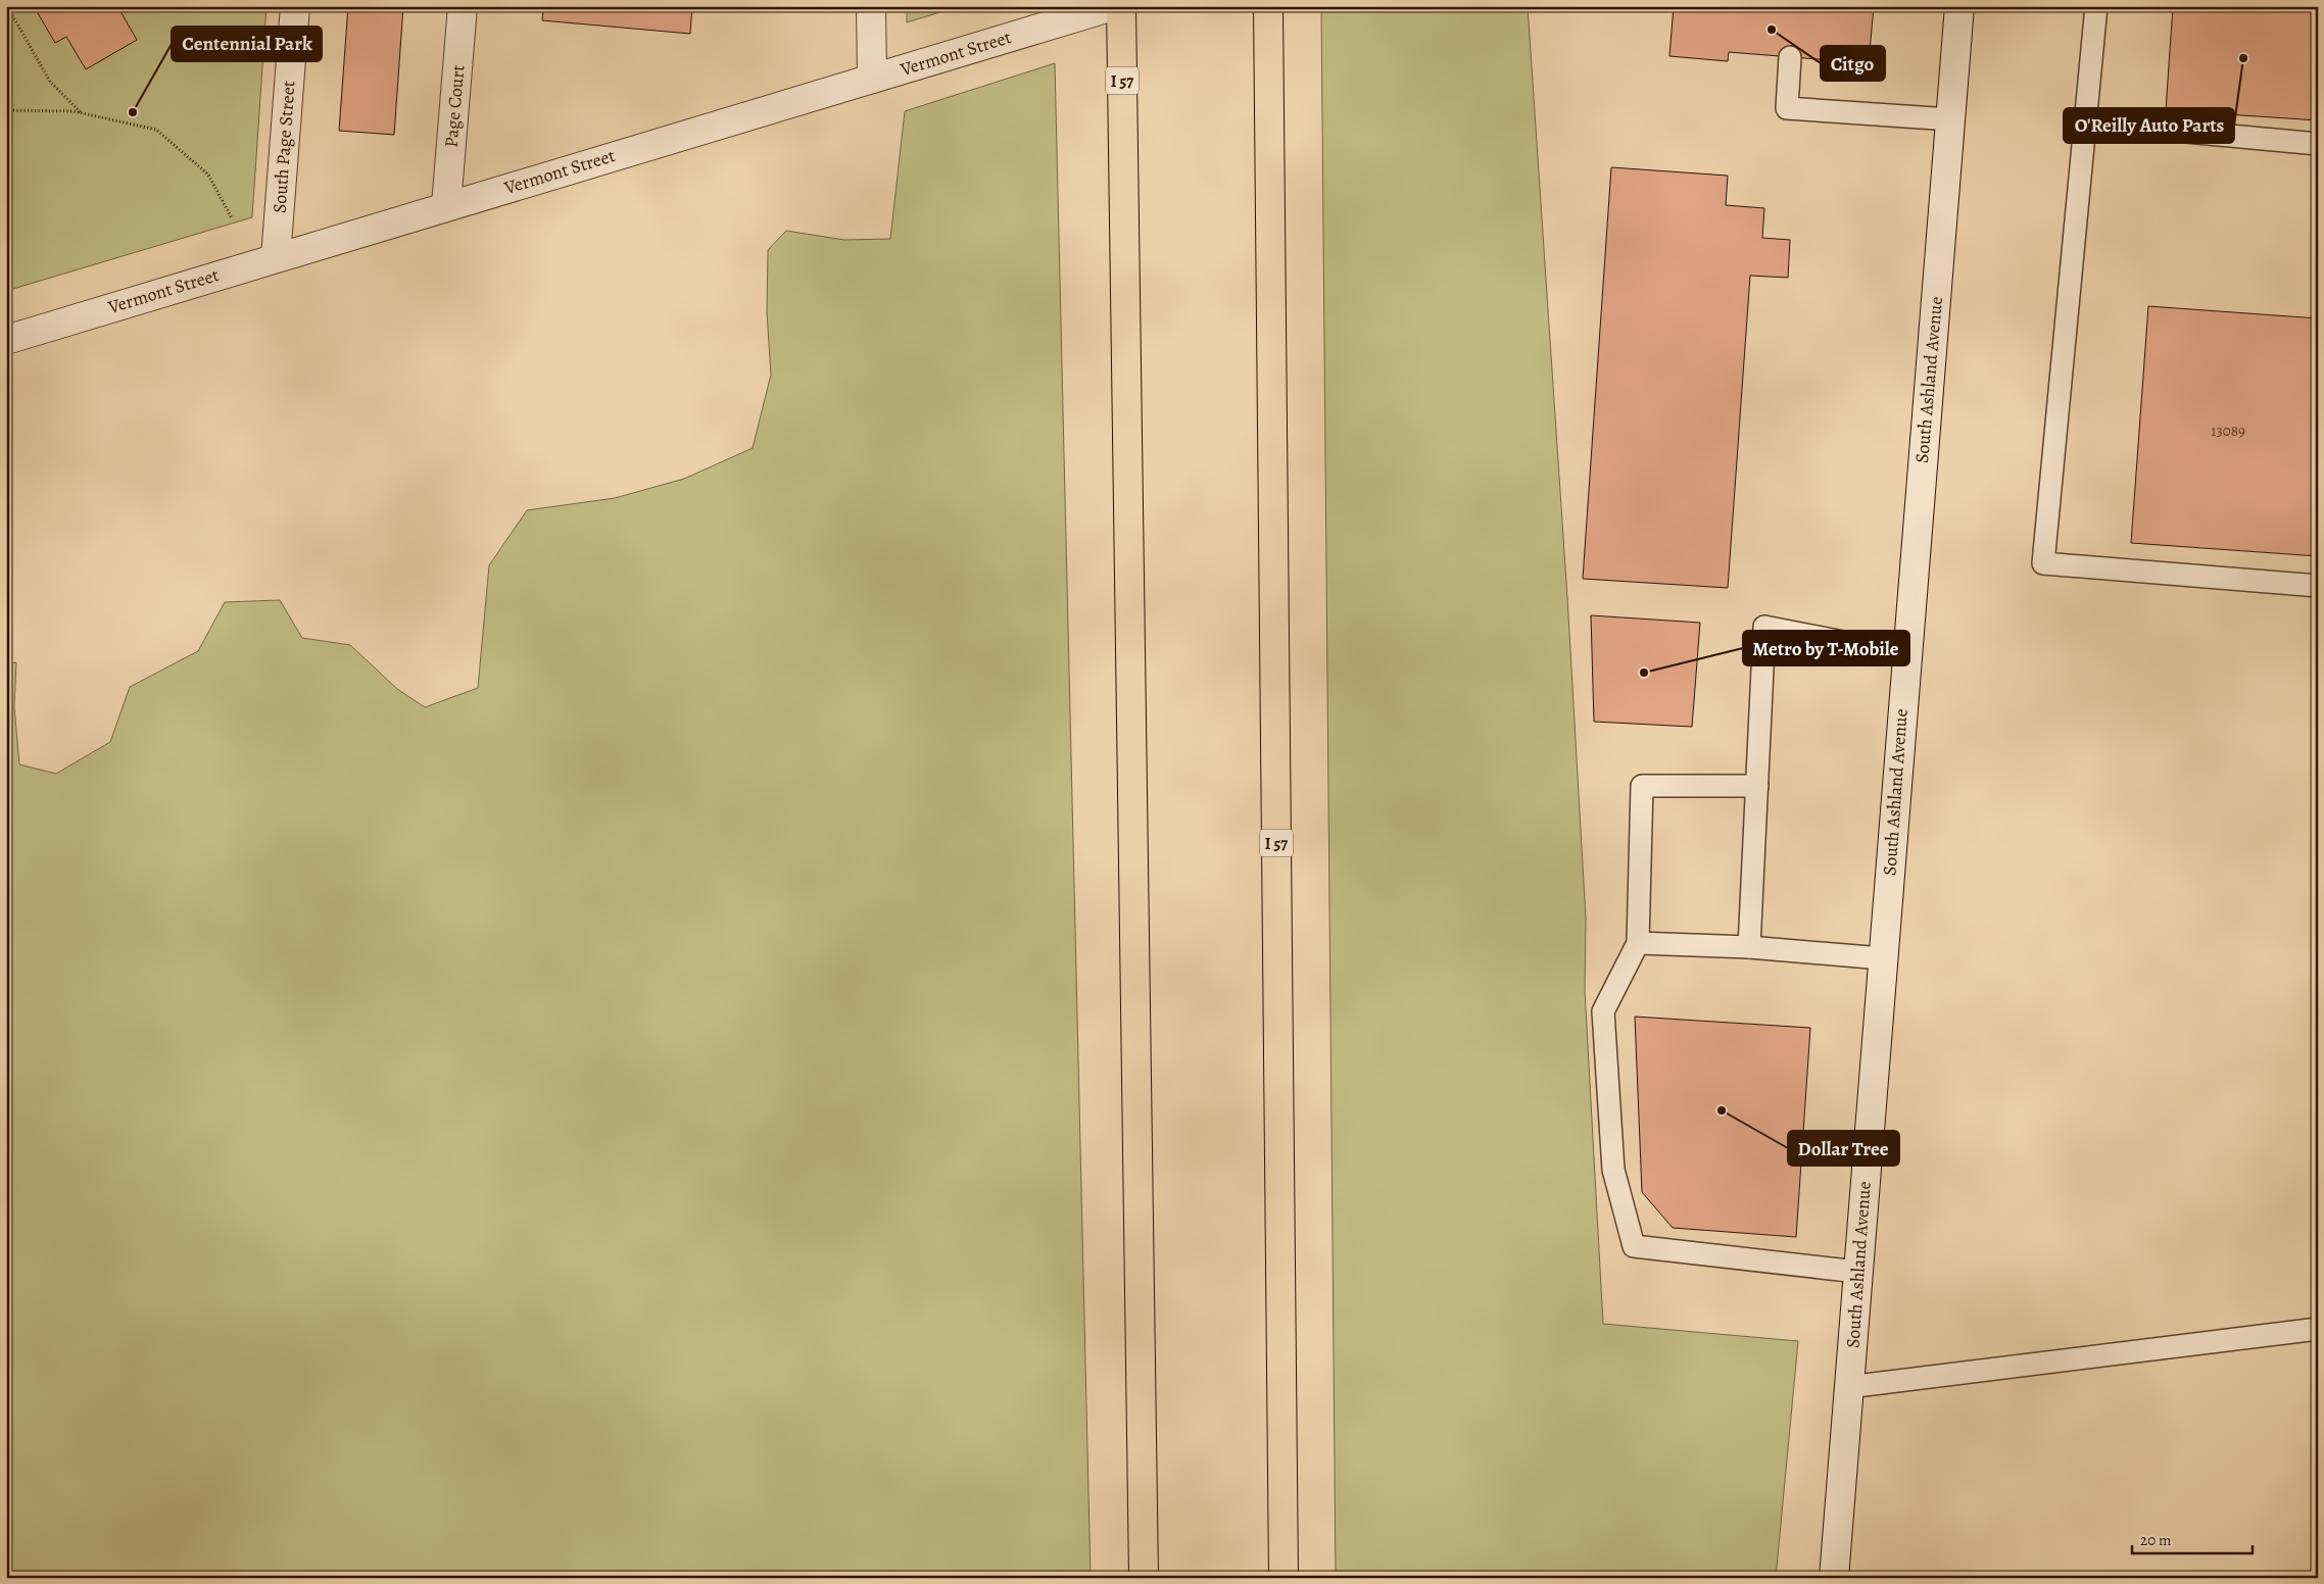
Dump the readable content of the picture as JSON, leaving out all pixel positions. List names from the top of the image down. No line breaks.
{"streets":{"highway":["I 57"],"street":["Vermont Street","Page Court","South Page Street","South Ashland Avenue"]},"crossings":[["Vermont Street","Page Court"],["Vermont Street","South Page Street"]],"places":["Citgo","O'Reilly Auto Parts","Centennial Park","Metro by T-Mobile","Dollar Tree"],"house_numbers":["13089"],"scale_bar":"20 m"}
